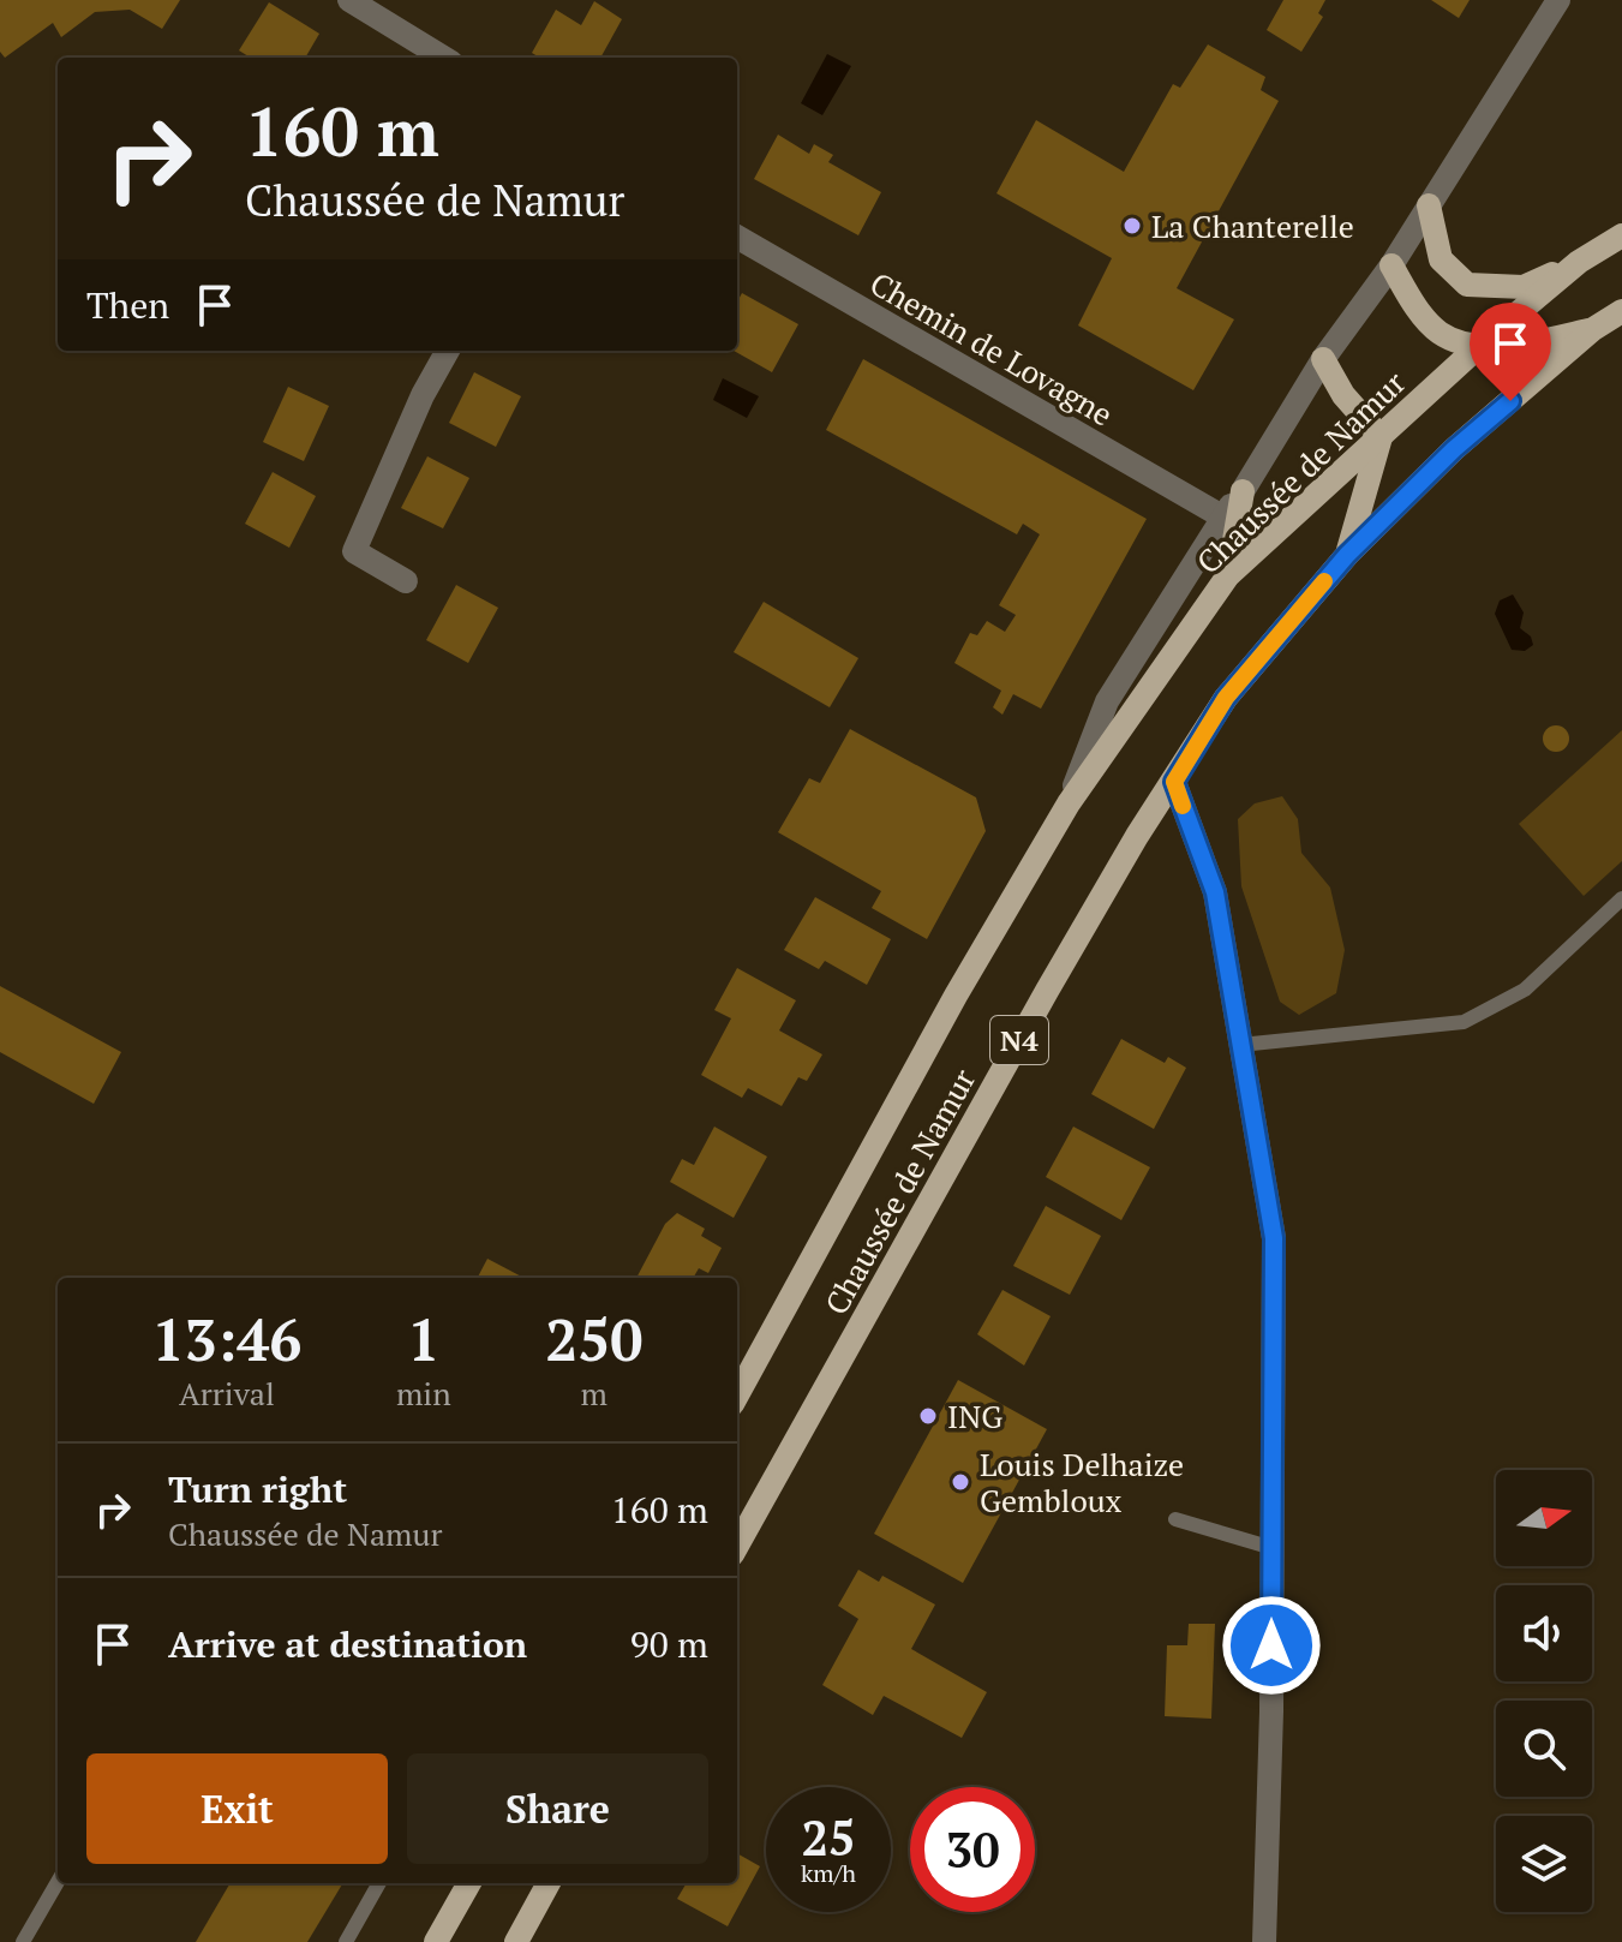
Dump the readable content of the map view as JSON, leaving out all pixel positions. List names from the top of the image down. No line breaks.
{"streets":{"main road":["Chaussée de Namur","N4"],"street":["Chemin de Lovagne"]},"places":["La Chanterelle","ING","Louis Delhaize Gembloux"],"north":"right","page":{"turn":["160 m","Chaussée de Namur"],"then":"Then","eta":["13:46","Arrival","1","min","250","m"],"list":[{"name":"Turn right","note":"Chaussée de Namur","value":"160 m"},{"name":"Arrive at destination","value":"90 m"}],"buttons":["Exit","Share"],"speed":"25 km/h","limit":"30"}}
